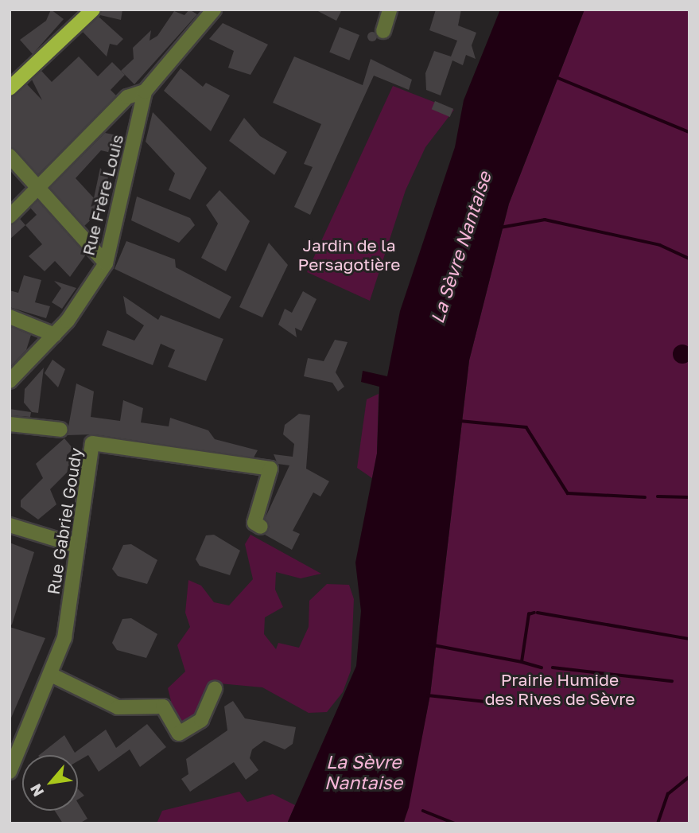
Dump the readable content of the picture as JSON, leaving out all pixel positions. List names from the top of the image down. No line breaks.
{"streets":{"street":["Rue Frère Louis","Rue Gabriel Goudy"]},"water":["La Sèvre Nantaise"],"parks":["Jardin de la Persagotière","Prairie Humide des Rives de Sèvre"],"north":"bottom left"}
